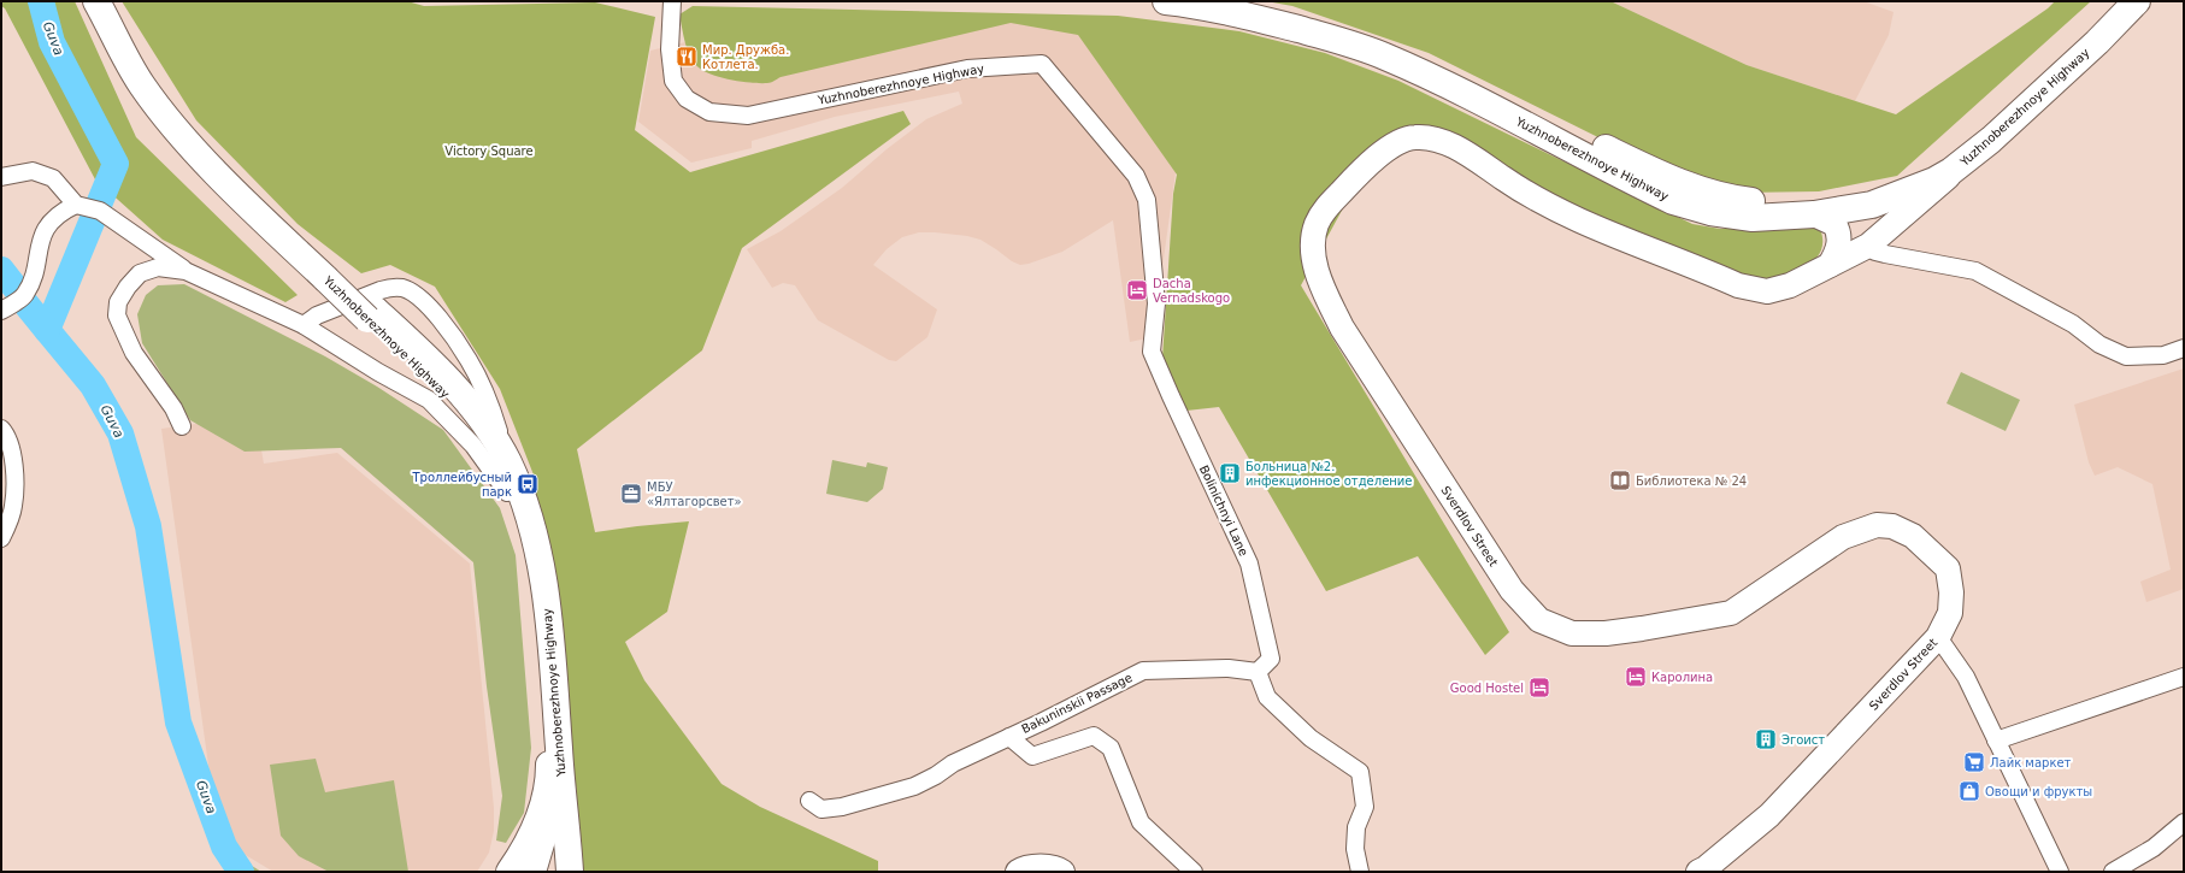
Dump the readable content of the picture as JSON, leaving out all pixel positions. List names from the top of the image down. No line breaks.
{"streets":{"main road":["Yuzhnoberezhnoye Highway","Sverdlov Street"],"street":["Bolinichnyi Lane","Bakuninskii Passage"]},"crossings":[["Yuzhnoberezhnoye Highway","Bolinichnyi Lane"],["Yuzhnoberezhnoye Highway","Sverdlov Street"],["Bolinichnyi Lane","Bakuninskii Passage"]],"water":["Guva"],"parks":["Victory Square"],"places":{"restaurant":["Мир. Дружба. Котлета."],"hotel":["Dacha Vernadskogo","Каролина","Good Hostel"],"building":["Больница №2. инфекционное отделение","Эгоист"],"library":["Библиотека № 24"],"bus stop":["Троллейбусный парк"],"office":["МБУ «Ялтагорсвет»"],"supermarket":["Лайк маркет"],"shop":["Овощи и фрукты"]}}
